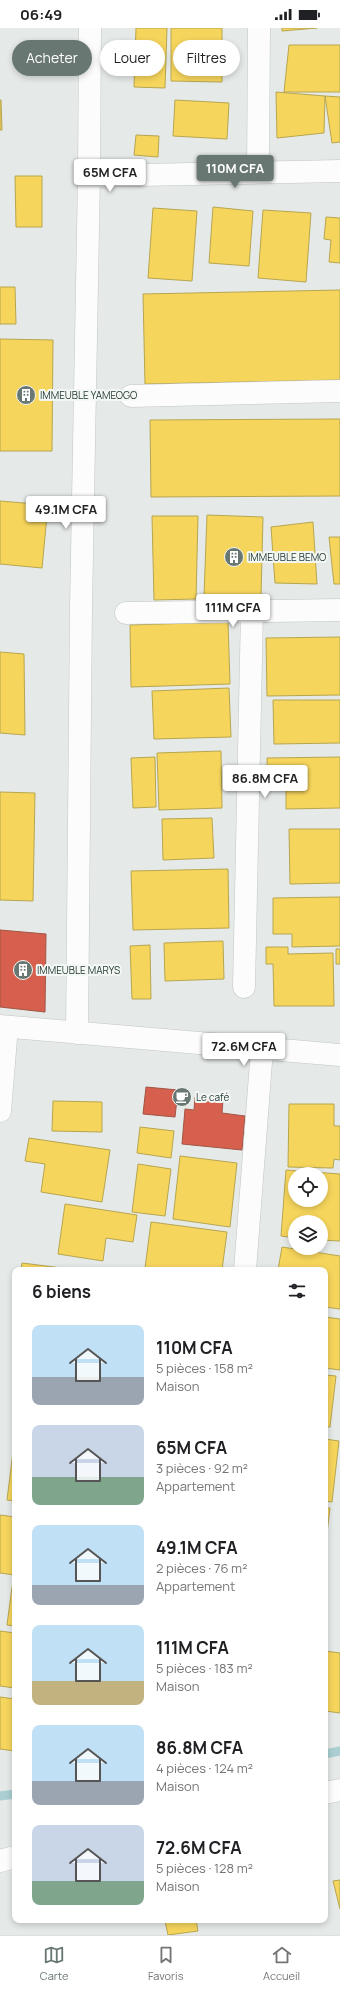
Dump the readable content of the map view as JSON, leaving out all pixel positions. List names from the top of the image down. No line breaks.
{"places":{"building":["IMMEUBLE YAMEOGO","IMMEUBLE BEMO","IMMEUBLE MARYS"],"cafe":["Le café"]},"page":{"status":"06:49","chip":["Acheter","Louer","Filtres"],"price":["110M CFA","65M CFA","49.1M CFA","111M CFA","86.8M CFA","72.6M CFA"],"heading":"6 biens","list":[{"name":"110M CFA","note":"5 pièces · 158 m² · Maison"},{"name":"65M CFA","note":"3 pièces · 92 m² · Appartement"},{"name":"49.1M CFA","note":"2 pièces · 76 m² · Appartement"},{"name":"111M CFA","note":"5 pièces · 183 m² · Maison"},{"name":"86.8M CFA","note":"4 pièces · 124 m² · Maison"},{"name":"72.6M CFA","note":"5 pièces · 128 m² · Maison"}],"tabs":["Carte","Favoris","Accueil"]}}
